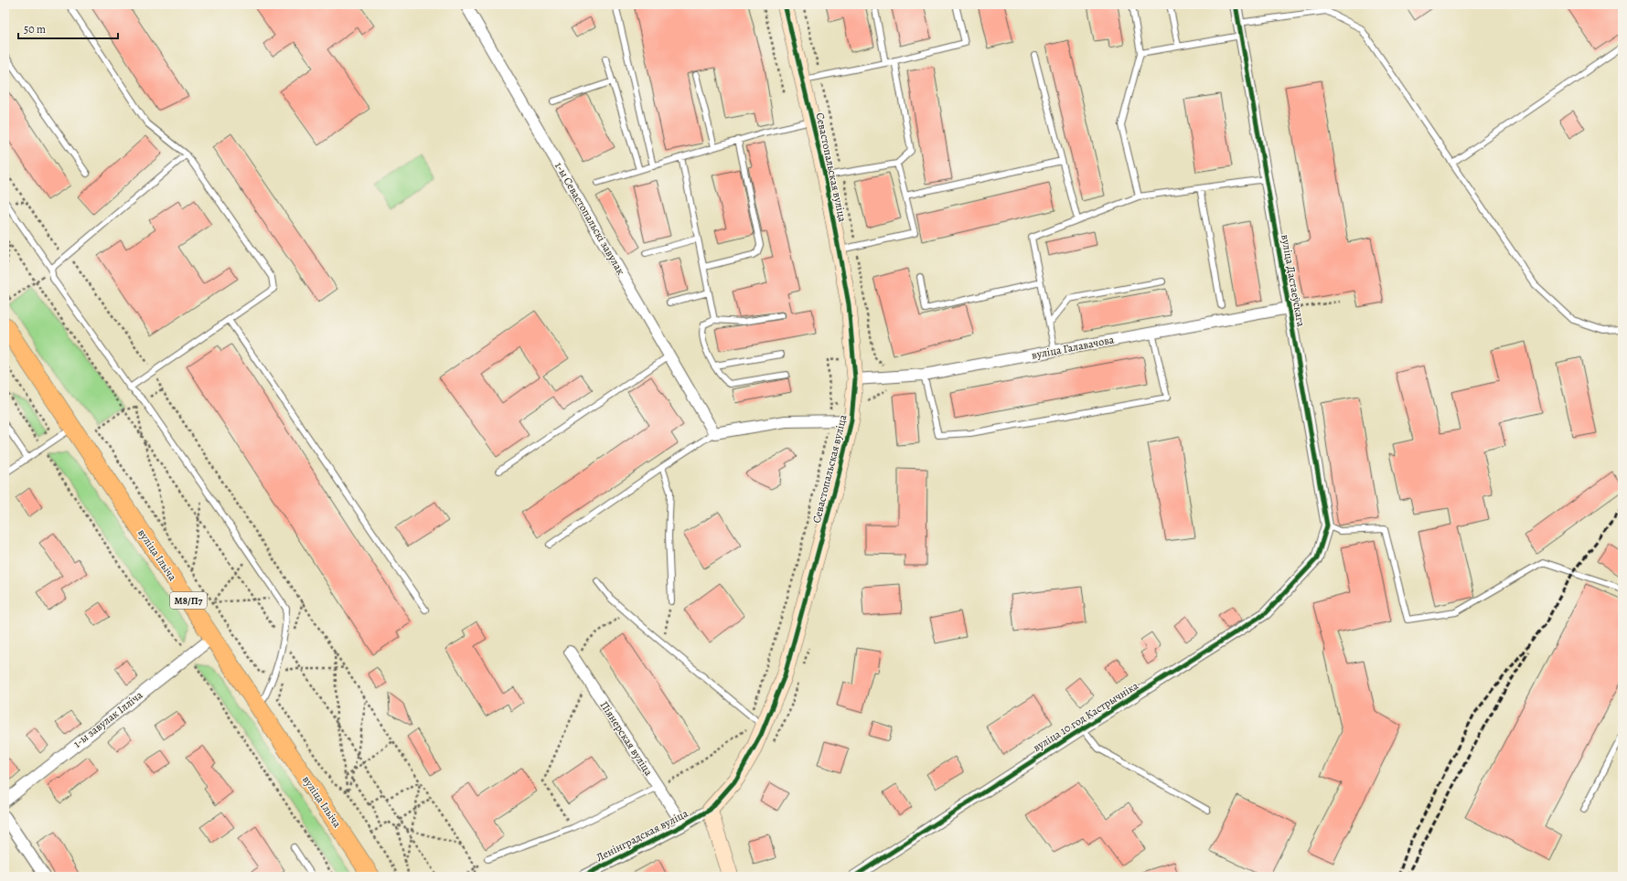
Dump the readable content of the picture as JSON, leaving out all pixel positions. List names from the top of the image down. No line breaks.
{"streets":{"main road":["вуліца Ільіча","М8/П7"],"street":["Севастопальская вуліца","1-ы Севастопальскі завулак","вуліца Дастаеўскага","вуліца Галавачова","вуліца 10 год Кастрычніка","1-ы завулак Ілліча","Піянерская вуліца","Ленінградская вуліца"]},"crossings":[["Севастопальская вуліца","вуліца Галавачова"],["Севастопальская вуліца","Ленінградская вуліца"],["вуліца Дастаеўскага","вуліца Галавачова"],["вуліца Дастаеўскага","вуліца 10 год Кастрычніка"],["вуліца Ільіча","1-ы завулак Ілліча"],["Піянерская вуліца","Ленінградская вуліца"]],"scale_bar":"50 m"}
